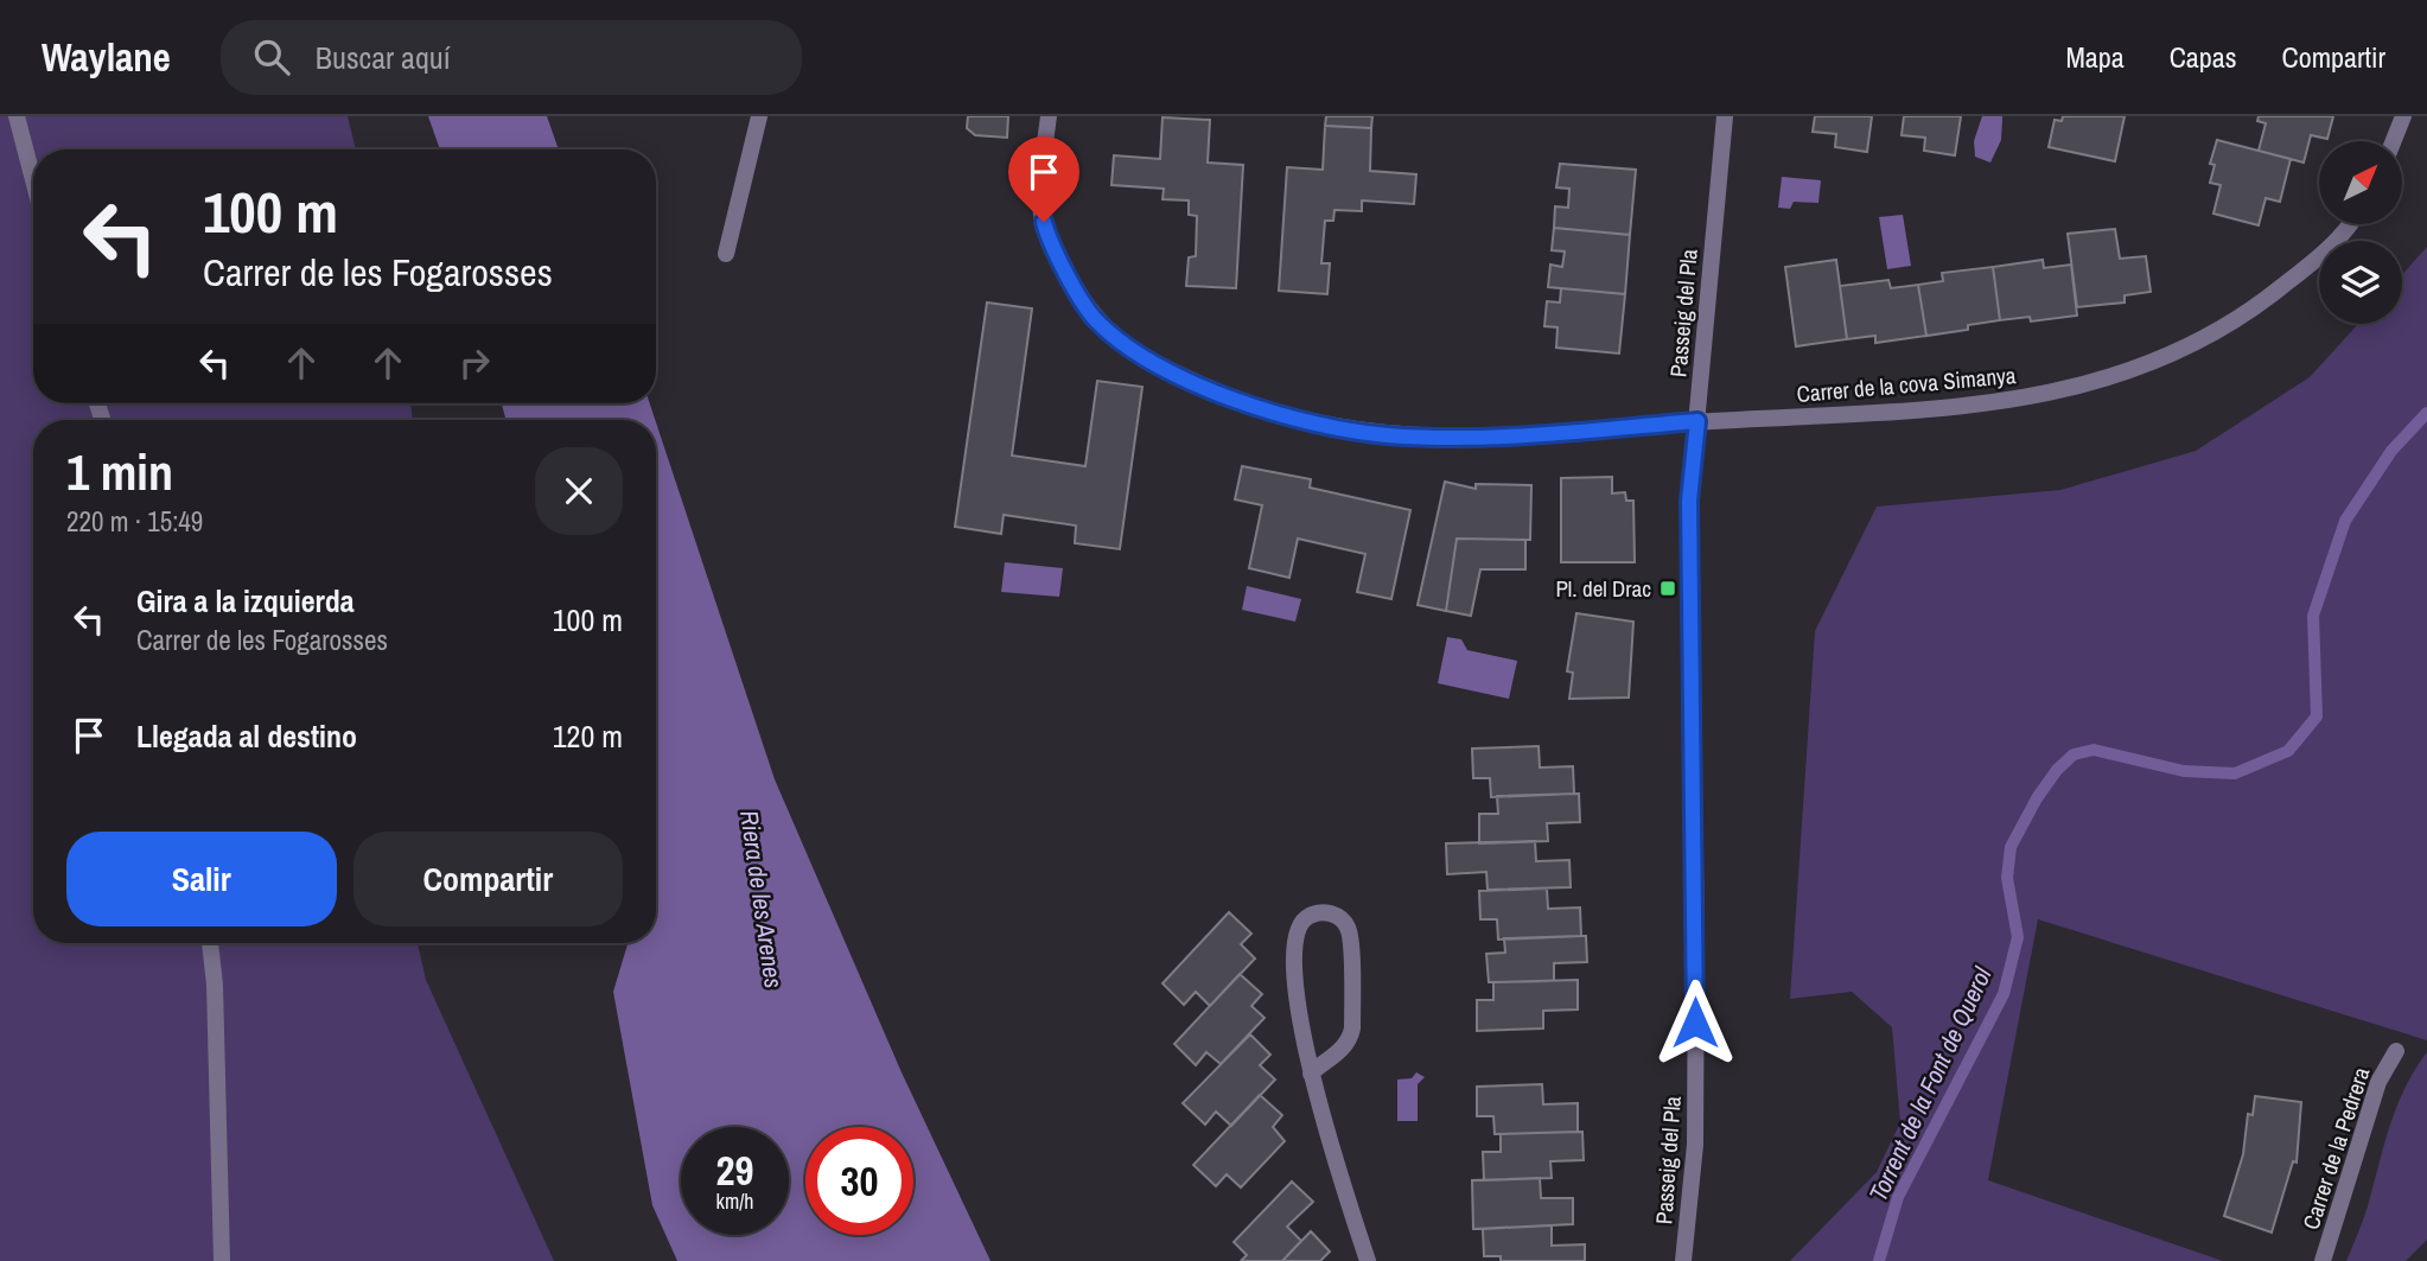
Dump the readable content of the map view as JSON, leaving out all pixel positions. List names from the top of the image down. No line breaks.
{"streets":{"street":["Passeig del Pla","Carrer de la cova Simanya","Carrer de la Pedrera"]},"crossings":[["Passeig del Pla","Carrer de la cova Simanya"]],"water":["Riera de les Arenes","Torrent de la Font de Querol"],"places":{"transit":["Pl. del Drac"]},"north":"top right","page":{"header":"Waylane","search":"Buscar aquí","nav":["Mapa","Capas","Compartir"],"turn":["100 m","Carrer de les Fogarosses"],"heading":["1 min","220 m · 15:49"],"list":[{"name":"Gira a la izquierda","note":"Carrer de les Fogarosses","value":"100 m"},{"name":"Llegada al destino","value":"120 m"}],"buttons":["Salir","Compartir"],"speed":"29 km/h","limit":"30"}}
